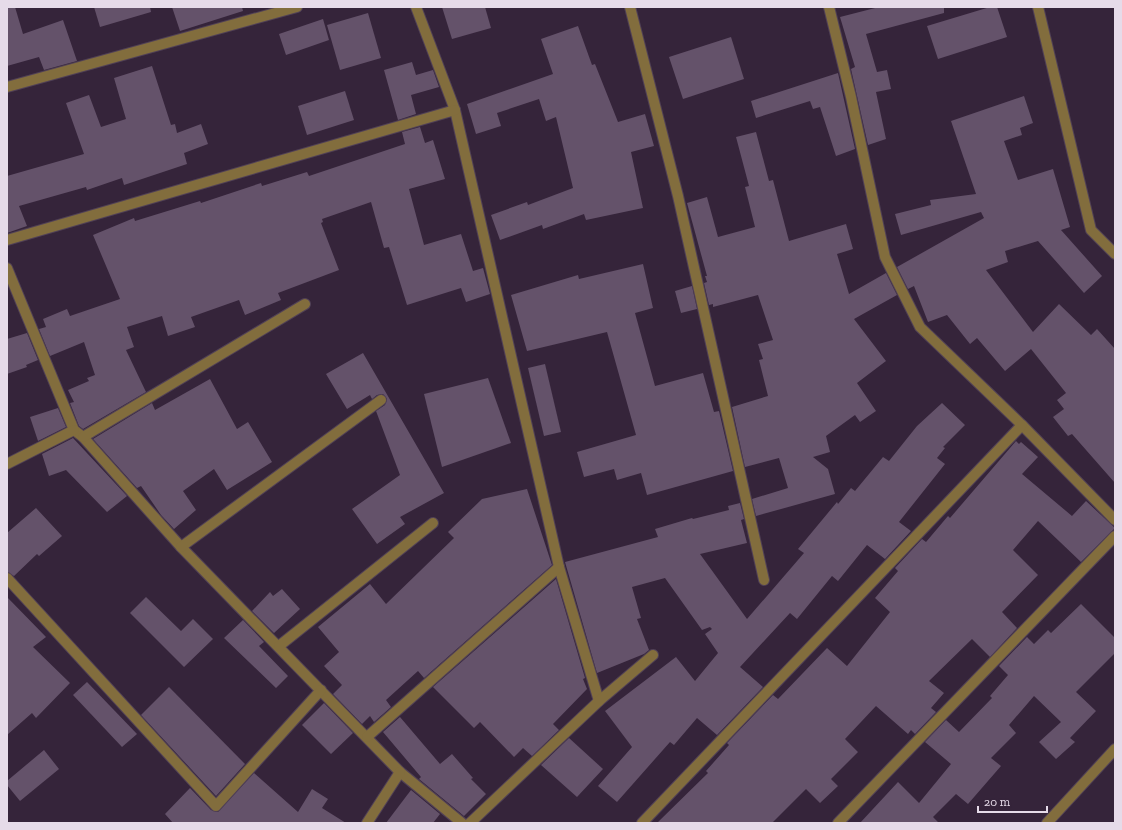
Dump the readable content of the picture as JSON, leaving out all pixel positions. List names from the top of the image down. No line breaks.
{"scale_bar":"20 m"}
